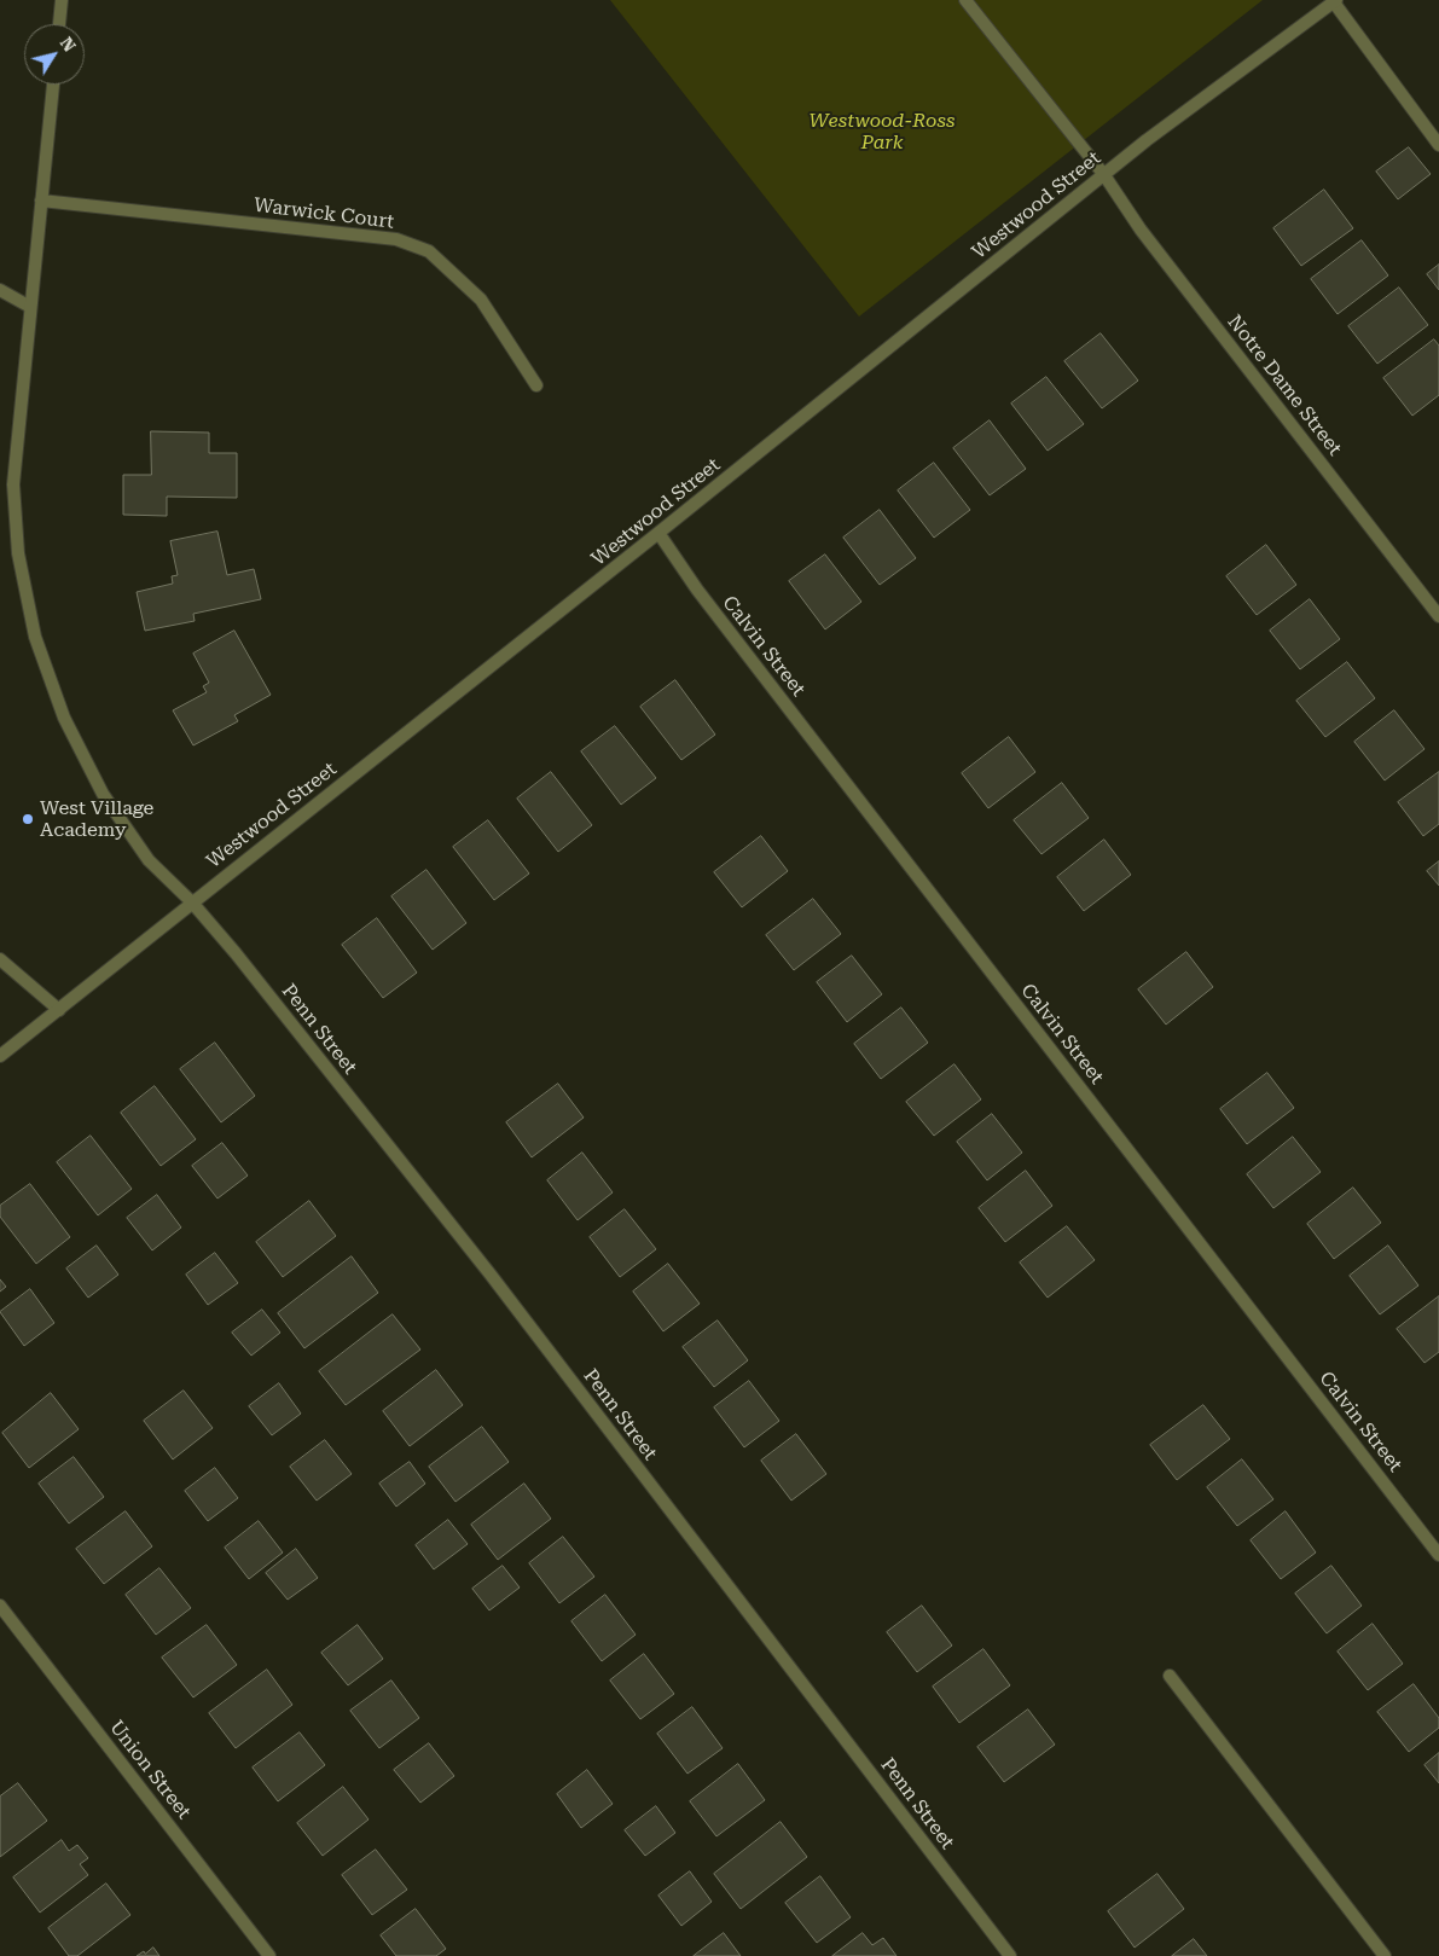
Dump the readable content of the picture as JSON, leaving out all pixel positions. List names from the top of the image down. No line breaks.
{"streets":{"street":["Westwood Street","Warwick Court","Notre Dame Street","Calvin Street","Penn Street","Union Street"]},"crossings":[["Westwood Street","Notre Dame Street"],["Westwood Street","Calvin Street"],["Westwood Street","Penn Street"],["Warwick Court","Penn Street"]],"parks":["Westwood-Ross Park"],"places":["West Village Academy"],"north":"top right"}
